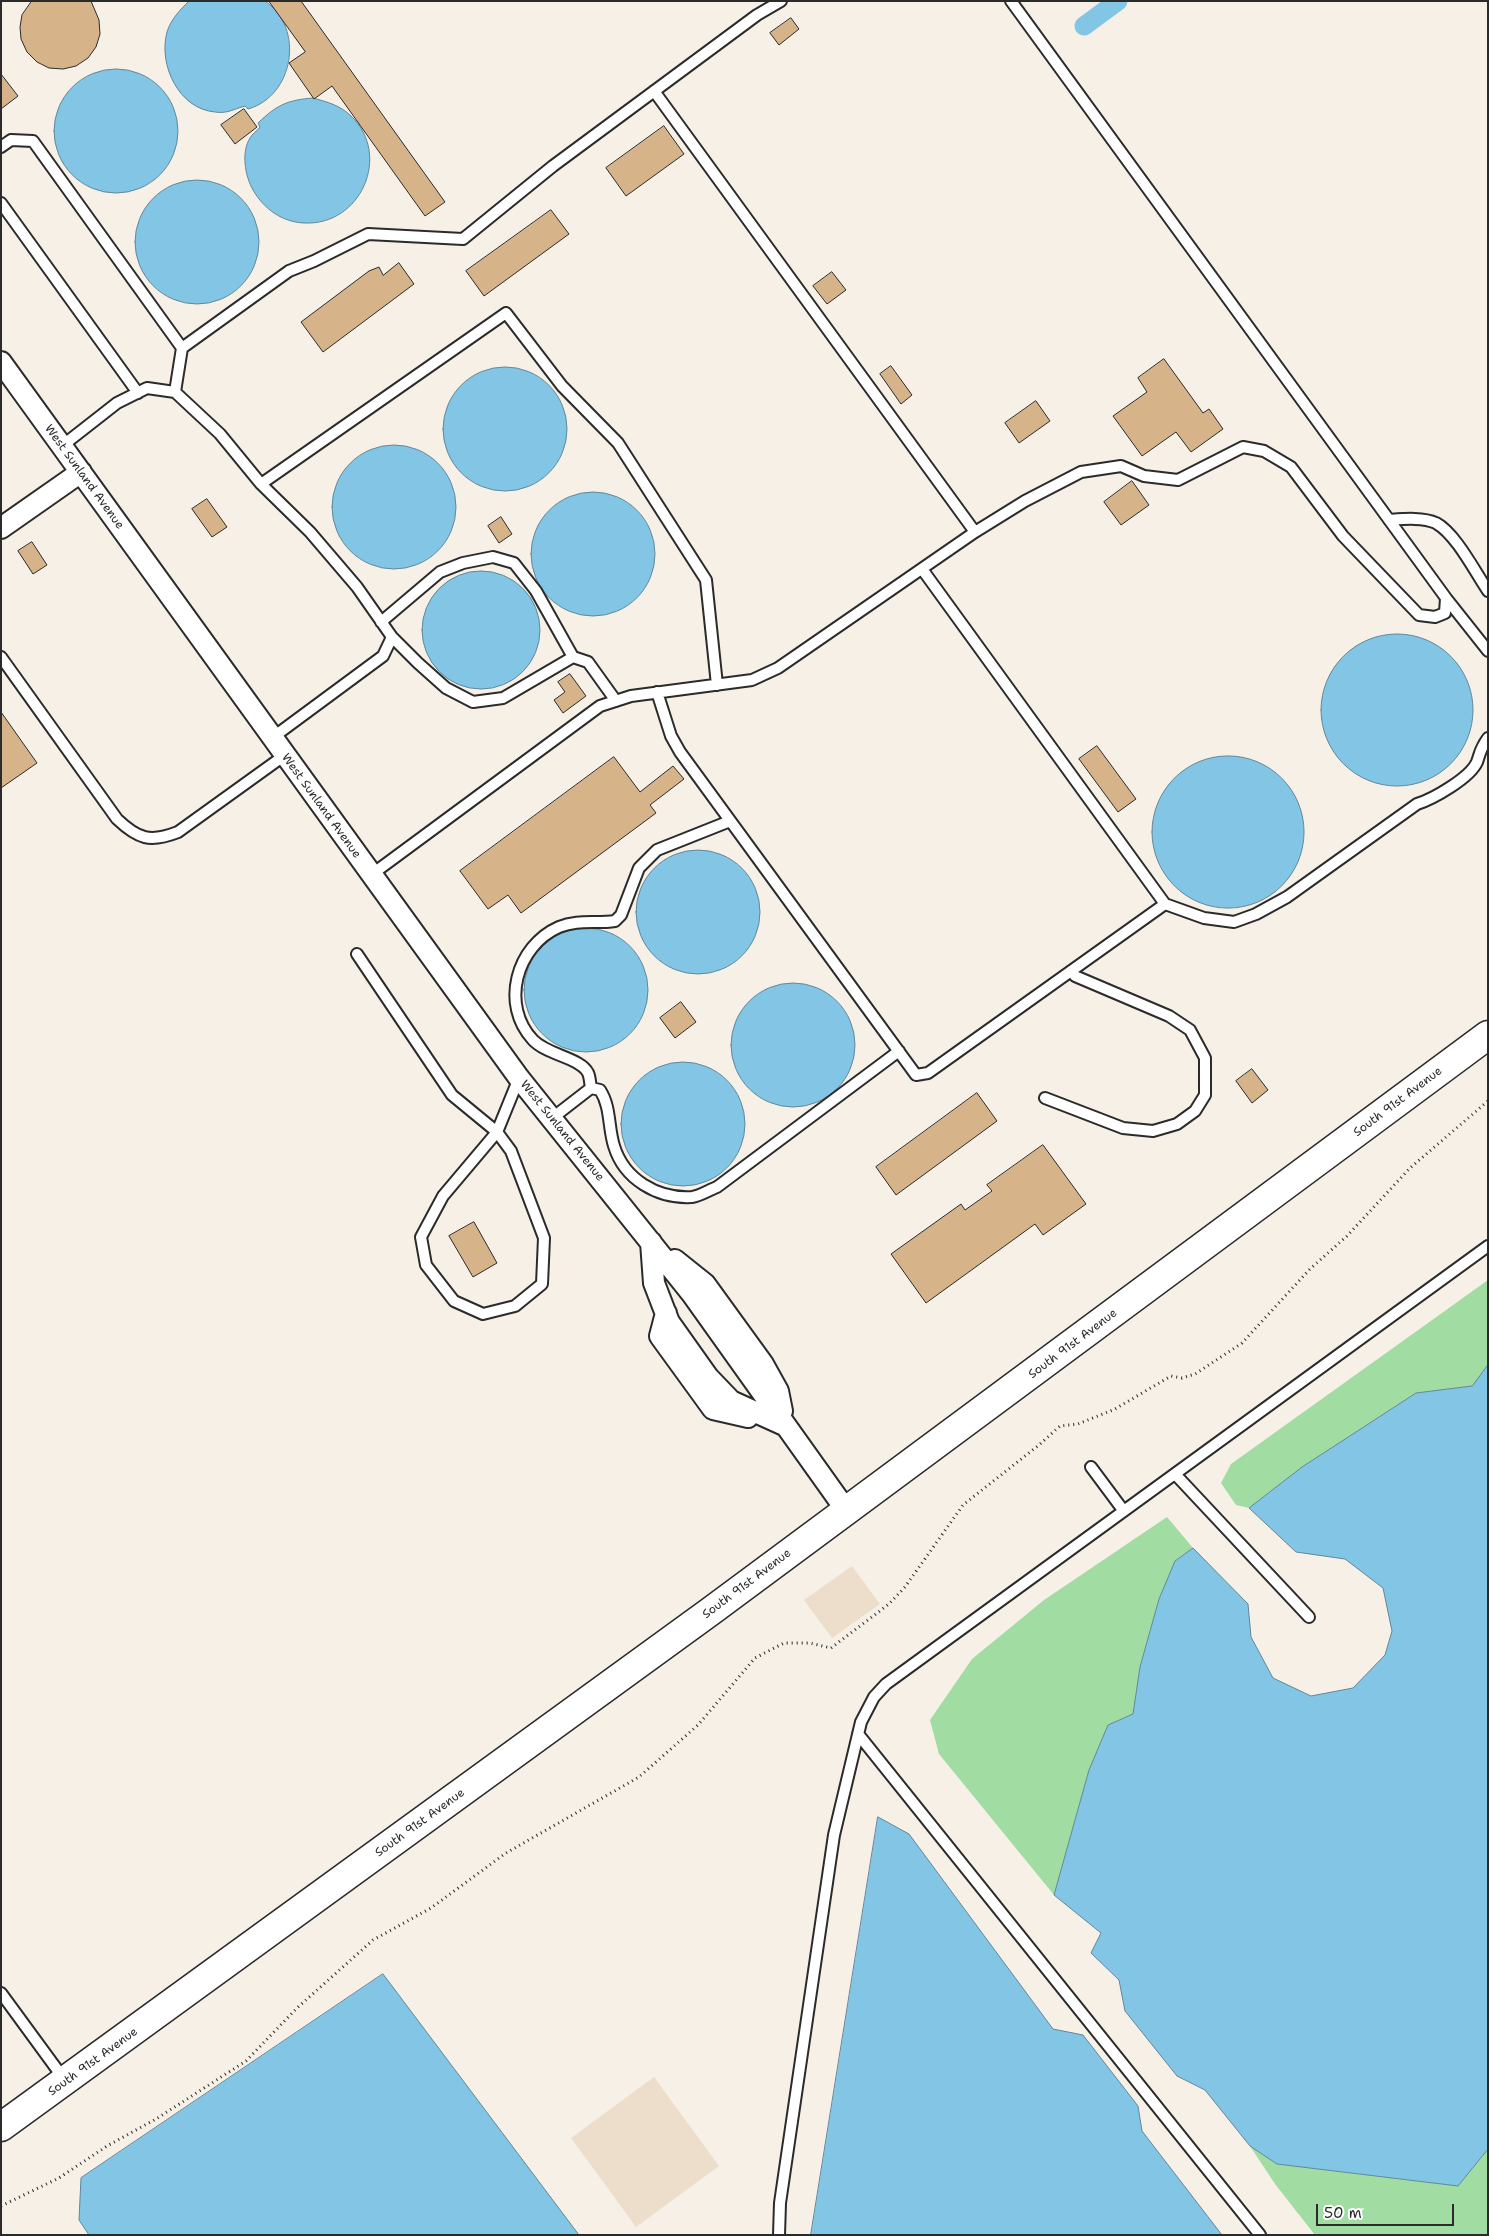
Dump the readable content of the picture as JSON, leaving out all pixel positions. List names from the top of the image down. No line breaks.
{"streets":{"main road":["South 91st Avenue"],"street":["West Sunland Avenue"]},"crossings":[["West Sunland Avenue","South 91st Avenue"]],"scale_bar":"50 m"}
